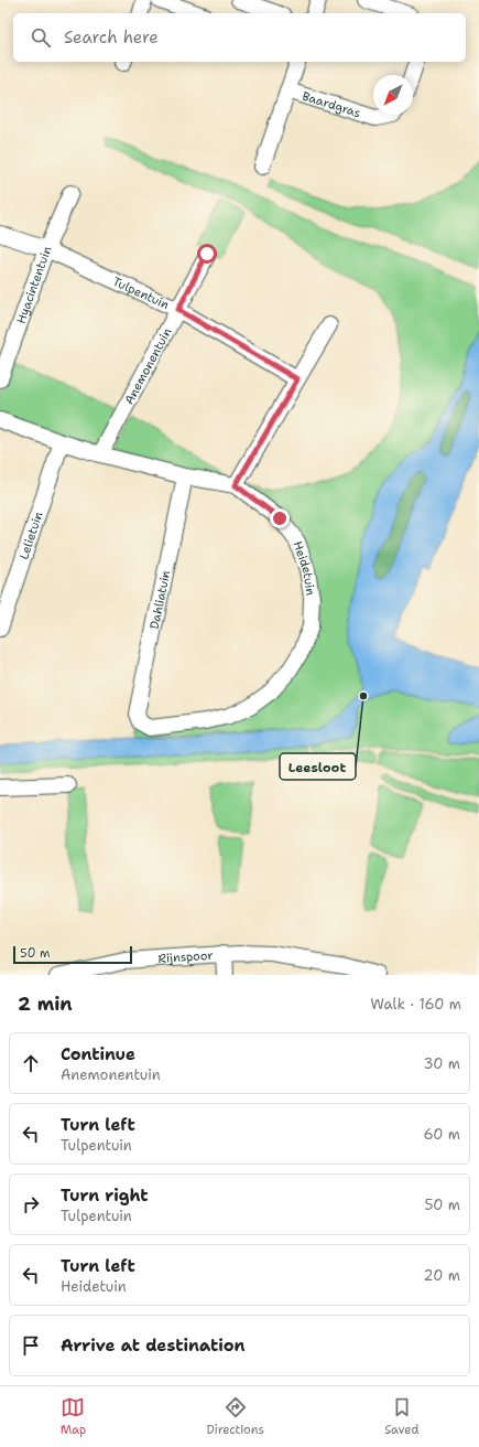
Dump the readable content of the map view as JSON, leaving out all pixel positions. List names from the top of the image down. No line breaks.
{"streets":{"street":["Baardgras","Hyacintentuin","Tulpentuin","Anemonentuin","Lelietuin","Heidetuin","Dahliatuin","Rijnspoor"]},"crossings":[["Hyacintentuin","Tulpentuin"],["Tulpentuin","Anemonentuin"],["Anemonentuin","Heidetuin"],["Lelietuin","Heidetuin"],["Heidetuin","Dahliatuin"]],"places":["Leesloot"],"scale_bar":"50 m","north":"bottom left","page":{"search":"Search here","scale":"50 m","heading":["2 min","Walk · 160 m"],"list":[["Continue","Anemonentuin","30 m"],["Turn left","Tulpentuin","60 m"],["Turn right","Tulpentuin","50 m"],["Turn left","Heidetuin","20 m"],"Arrive at destination"],"nav":["Map","Directions","Saved"]}}
